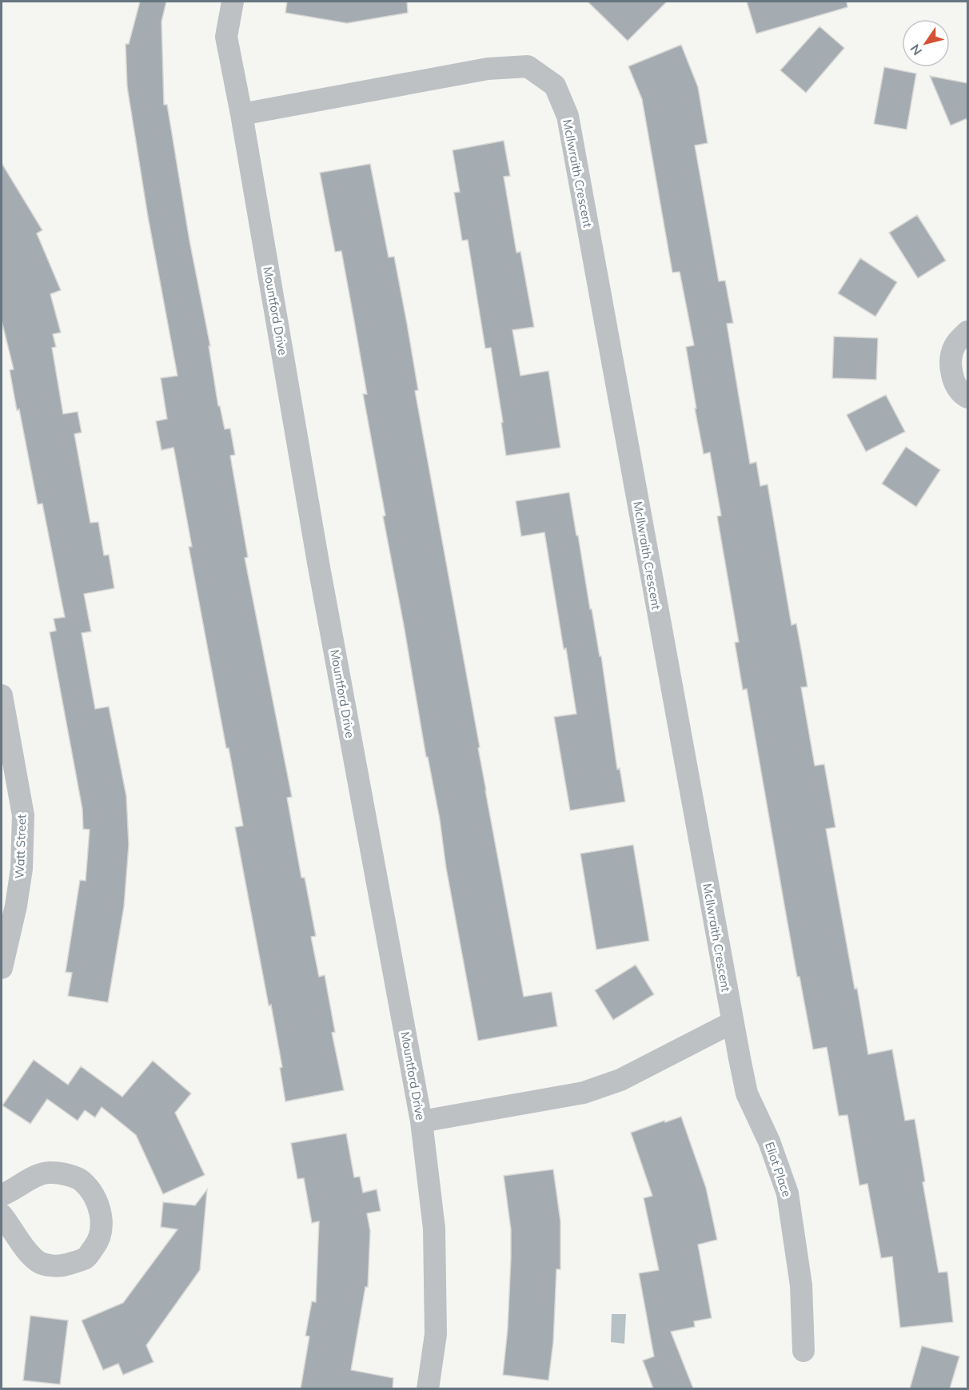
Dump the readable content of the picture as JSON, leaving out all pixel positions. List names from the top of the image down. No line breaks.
{"streets":{"street":["McIlwraith Crescent","Mountford Drive","Watt Street","Eliot Place"]},"crossings":[["McIlwraith Crescent","Mountford Drive"],["McIlwraith Crescent","Eliot Place"]],"north":"bottom left"}
